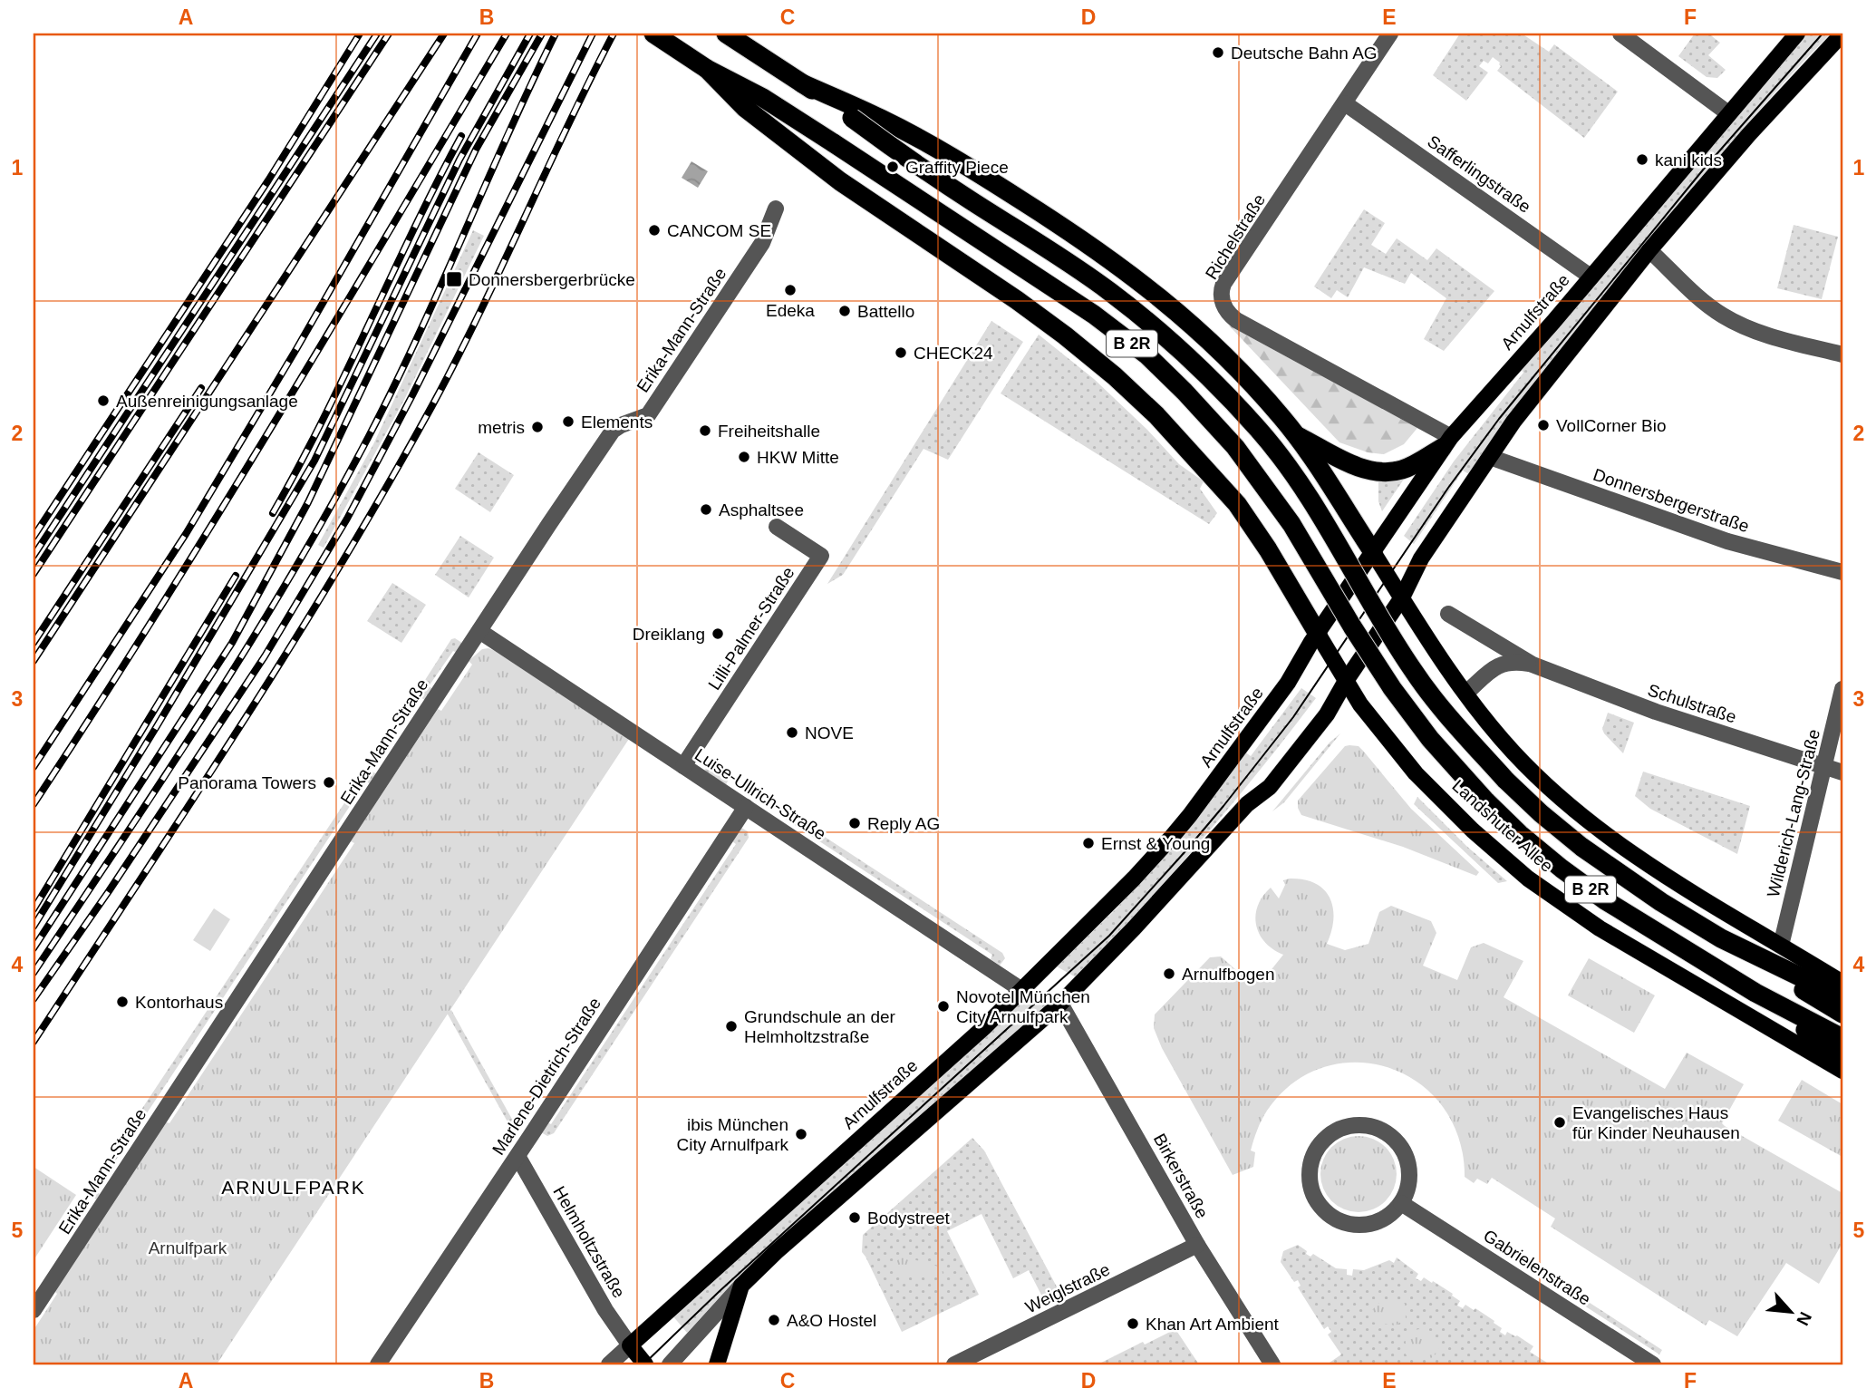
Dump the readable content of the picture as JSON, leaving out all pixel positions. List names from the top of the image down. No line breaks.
{"streets":{"highway":["B 2R"],"main road":["Arnulfstraße","Landshuter Allee"],"street":["Safferlingstraße","Richelstraße","Erika-Mann-Straße","Donnersbergerstraße","Lilli-Palmer-Straße","Schulstraße","Luise-Ullrich-Straße","Wilderich-Lang-Straße","Marlene-Dietrich-Straße","Birkerstraße","Helmholtzstraße","Gabrielenstraße","Weiglstraße"]},"crossings":[["Safferlingstraße","Richelstraße"],["Safferlingstraße","Arnulfstraße"],["Richelstraße","Arnulfstraße"],["Arnulfstraße","Luise-Ullrich-Straße"],["Arnulfstraße","Landshuter Allee"],["Arnulfstraße","Helmholtzstraße"],["Erika-Mann-Straße","Luise-Ullrich-Straße"],["Lilli-Palmer-Straße","Luise-Ullrich-Straße"],["Schulstraße","Wilderich-Lang-Straße"],["Luise-Ullrich-Straße","Marlene-Dietrich-Straße"],["Marlene-Dietrich-Straße","Helmholtzstraße"],["Birkerstraße","Weiglstraße"]],"districts":["ARNULFPARK"],"parks":["Arnulfpark"],"places":{"other":["Deutsche Bahn AG","kani kids","Graffity Piece","CANCOM SE","Edeka","Battello","CHECK24","Außenreinigungsanlage","Elements","VollCorner Bio","metris","Freiheitshalle","HKW Mitte","Asphaltsee","Dreiklang","NOVE","Panorama Towers","Reply AG","Ernst & Young","Arnulfbogen","Kontorhaus","Novotel München City Arnulfpark","Grundschule an der Helmholtzstraße","Evangelisches Haus für Kinder Neuhausen","ibis München City Arnulfpark","Bodystreet","A&O Hostel","Khan Art Ambient"],"transit":["Donnersbergerbrücke"]},"north":"bottom right","grid":{"columns":["A","B","C","D","E","F"],"rows":["1","2","3","4","5"]}}
